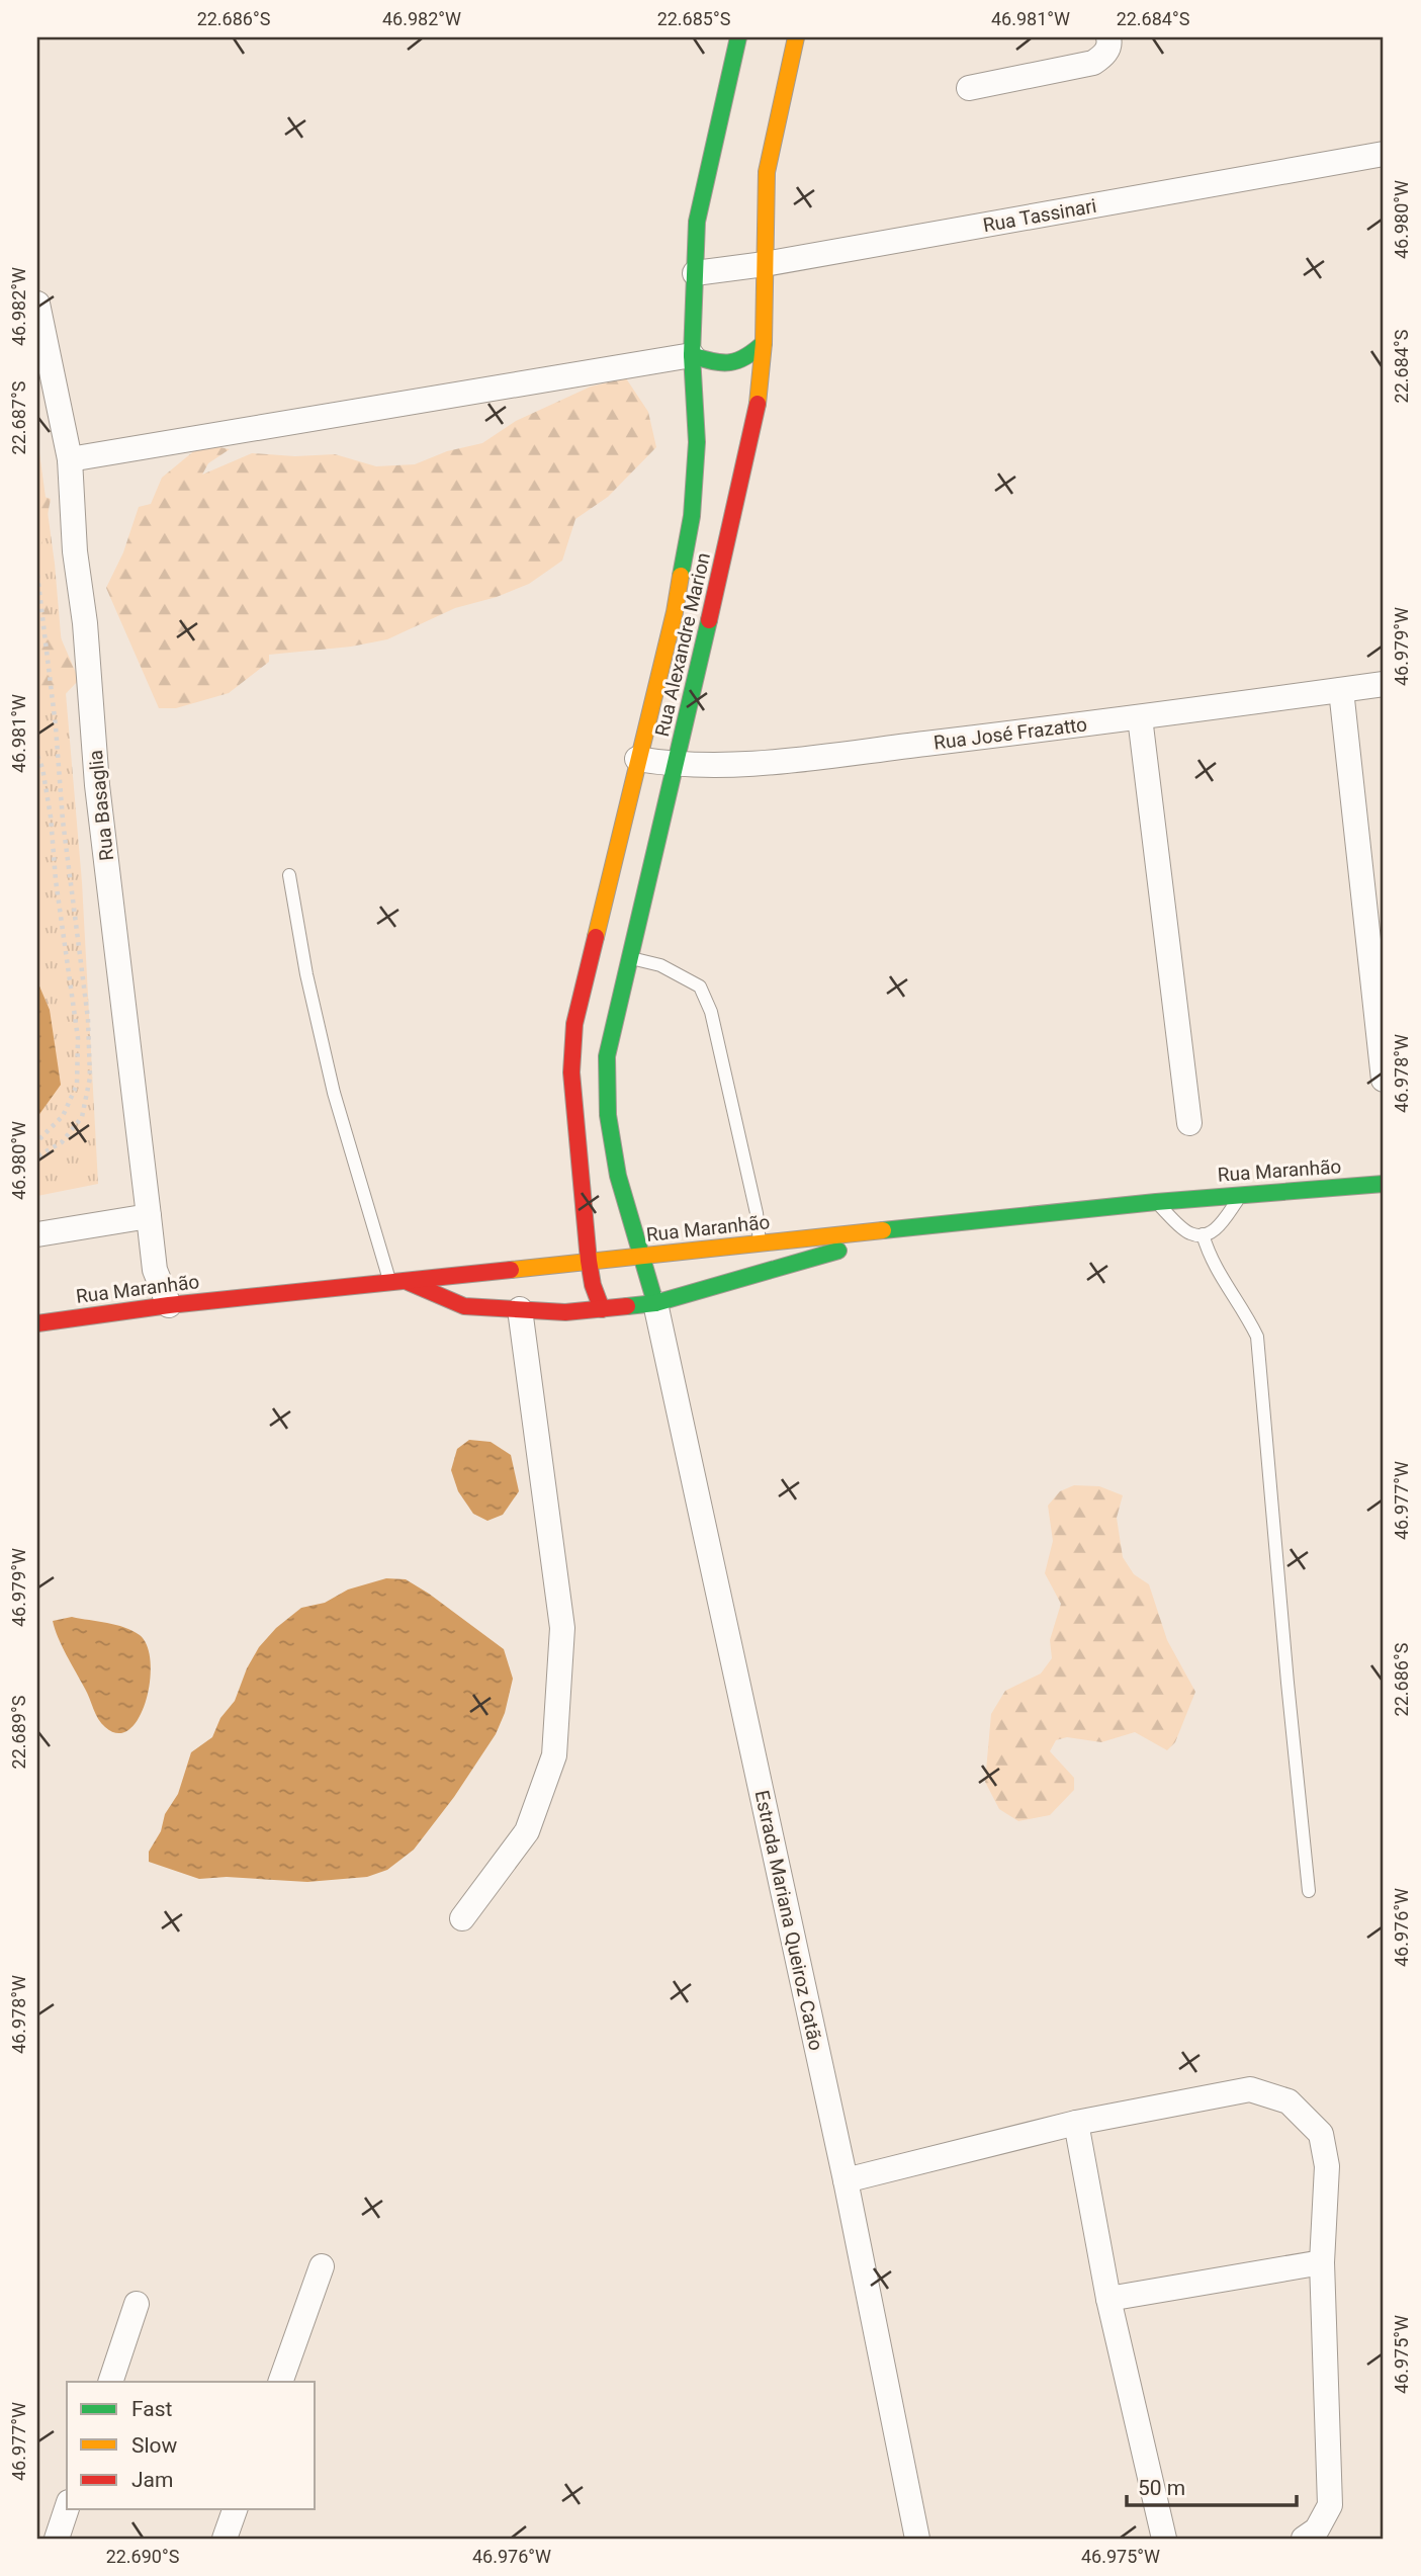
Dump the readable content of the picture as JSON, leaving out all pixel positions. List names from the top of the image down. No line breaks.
{"streets":{"street":["Rua Tassinari","Rua Alexandre Marion","Rua José Frazatto","Rua Basaglia","Rua Maranhão","Estrada Mariana Queiroz Catão"]},"crossings":[["Rua Tassinari","Rua Alexandre Marion"],["Rua Alexandre Marion","Rua José Frazatto"],["Rua Alexandre Marion","Rua Maranhão"],["Rua Alexandre Marion","Estrada Mariana Queiroz Catão"],["Rua Basaglia","Rua Maranhão"]],"legend":["Fast","Slow","Jam"],"scale_bar":"50 m","coordinates":["22.686°S","46.982°W","22.685°S","46.981°W","22.684°S","46.980°W","22.687°S","46.979°W","46.978°W","46.977°W","22.689°S","46.976°W","46.975°W","22.690°S"]}
